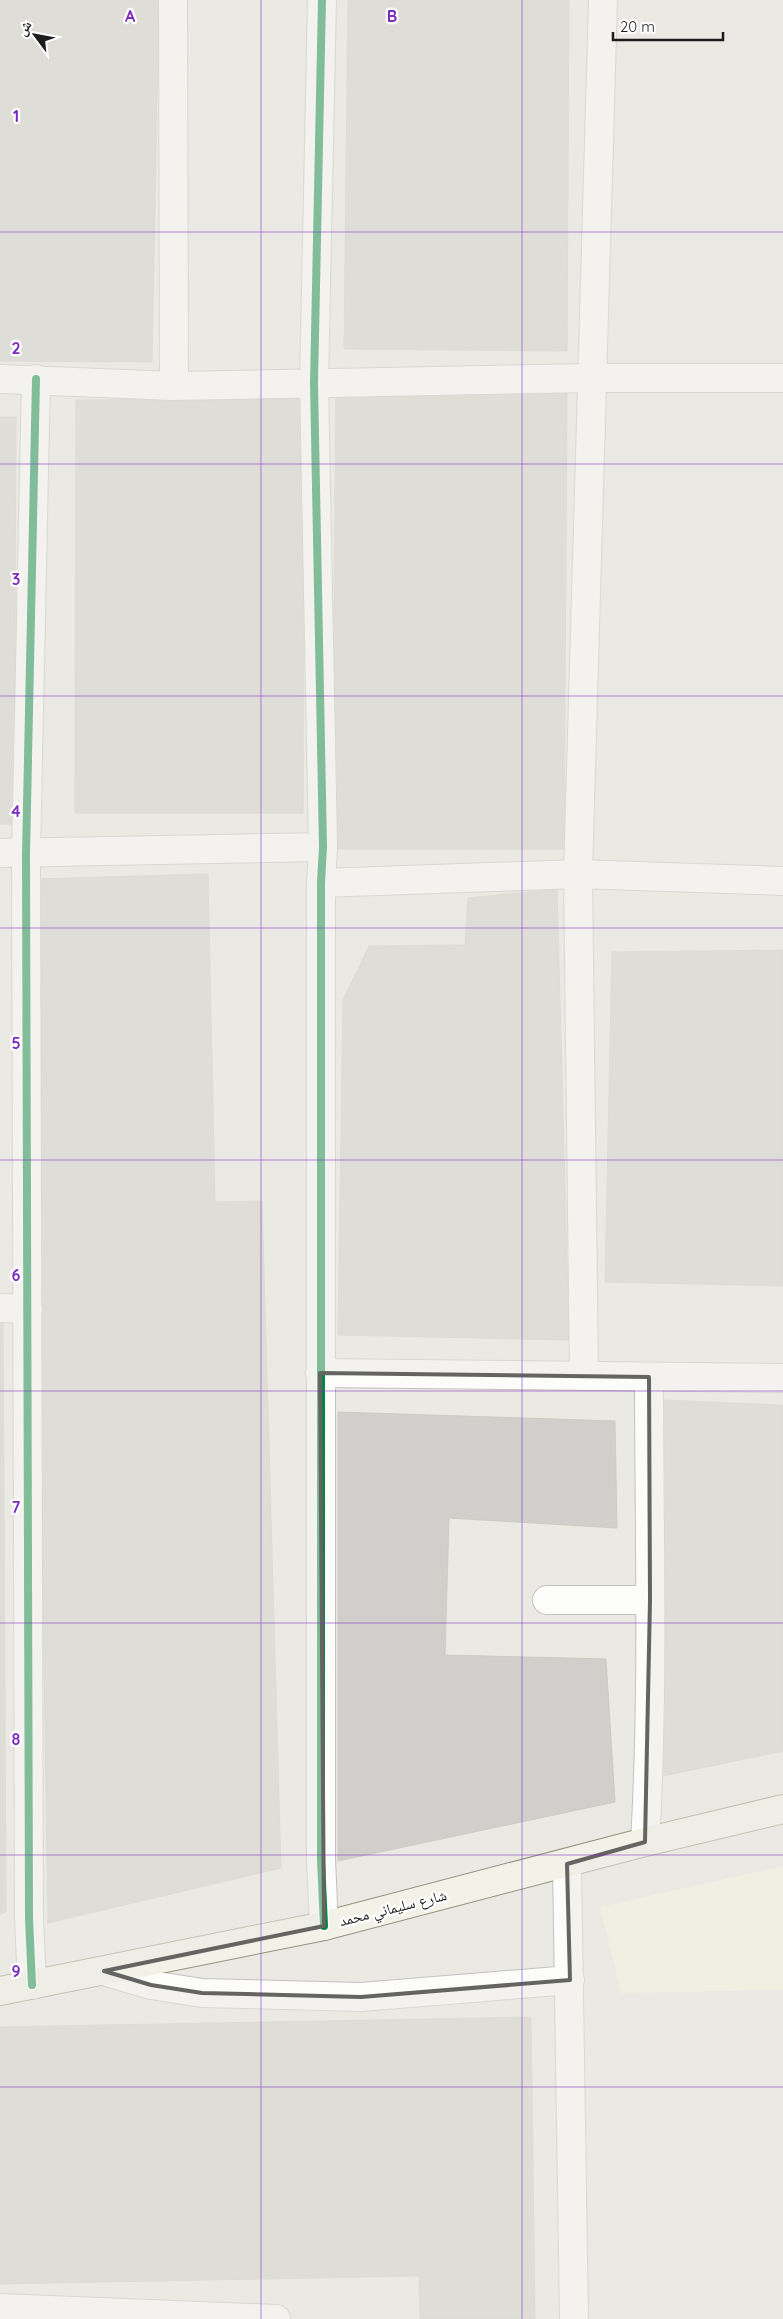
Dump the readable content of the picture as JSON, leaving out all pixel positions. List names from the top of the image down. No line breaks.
{"streets":{"street":["شارع سليماني محمد"]},"scale_bar":"20 m","north":"top left","grid":{"columns":["A","B"],"rows":["1","2","3","4","5","6","7","8","9"]}}
